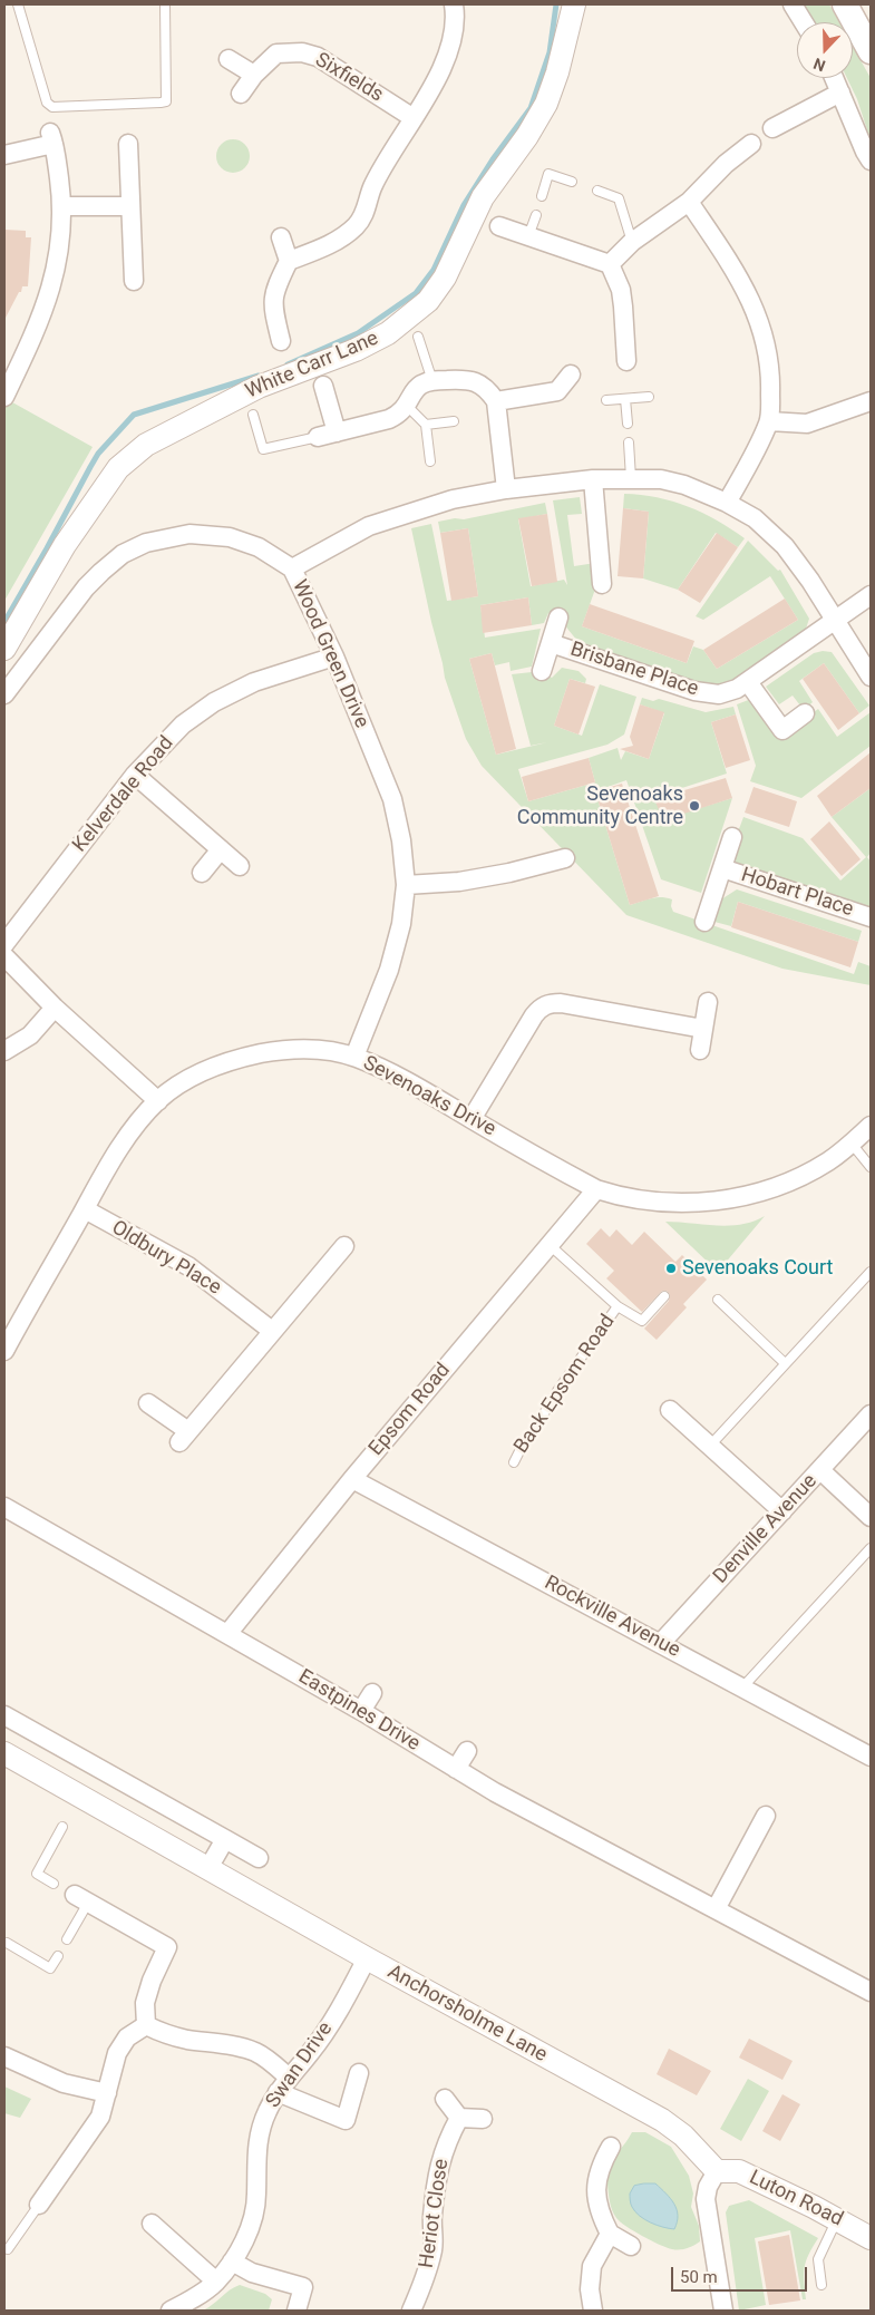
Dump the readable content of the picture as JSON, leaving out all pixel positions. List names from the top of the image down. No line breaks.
{"streets":{"street":["Sixfields","White Carr Lane","Wood Green Drive","Brisbane Place","Kelverdale Road","Hobart Place","Sevenoaks Drive","Oldbury Place","Epsom Road","Denville Avenue","Rockville Avenue","Eastpines Drive","Anchorsholme Lane","Swan Drive","Luton Road","Heriot Close"],"lane":["Back Epsom Road"]},"crossings":[["Wood Green Drive","Kelverdale Road"],["Wood Green Drive","Sevenoaks Drive"],["Sevenoaks Drive","Oldbury Place"],["Sevenoaks Drive","Epsom Road"],["Back Epsom Road","Epsom Road"],["Epsom Road","Rockville Avenue"],["Epsom Road","Eastpines Drive"],["Denville Avenue","Rockville Avenue"],["Anchorsholme Lane","Swan Drive"],["Anchorsholme Lane","Luton Road"]],"places":["Sevenoaks Community Centre","Sevenoaks Court"],"scale_bar":"50 m","north":"bottom"}
